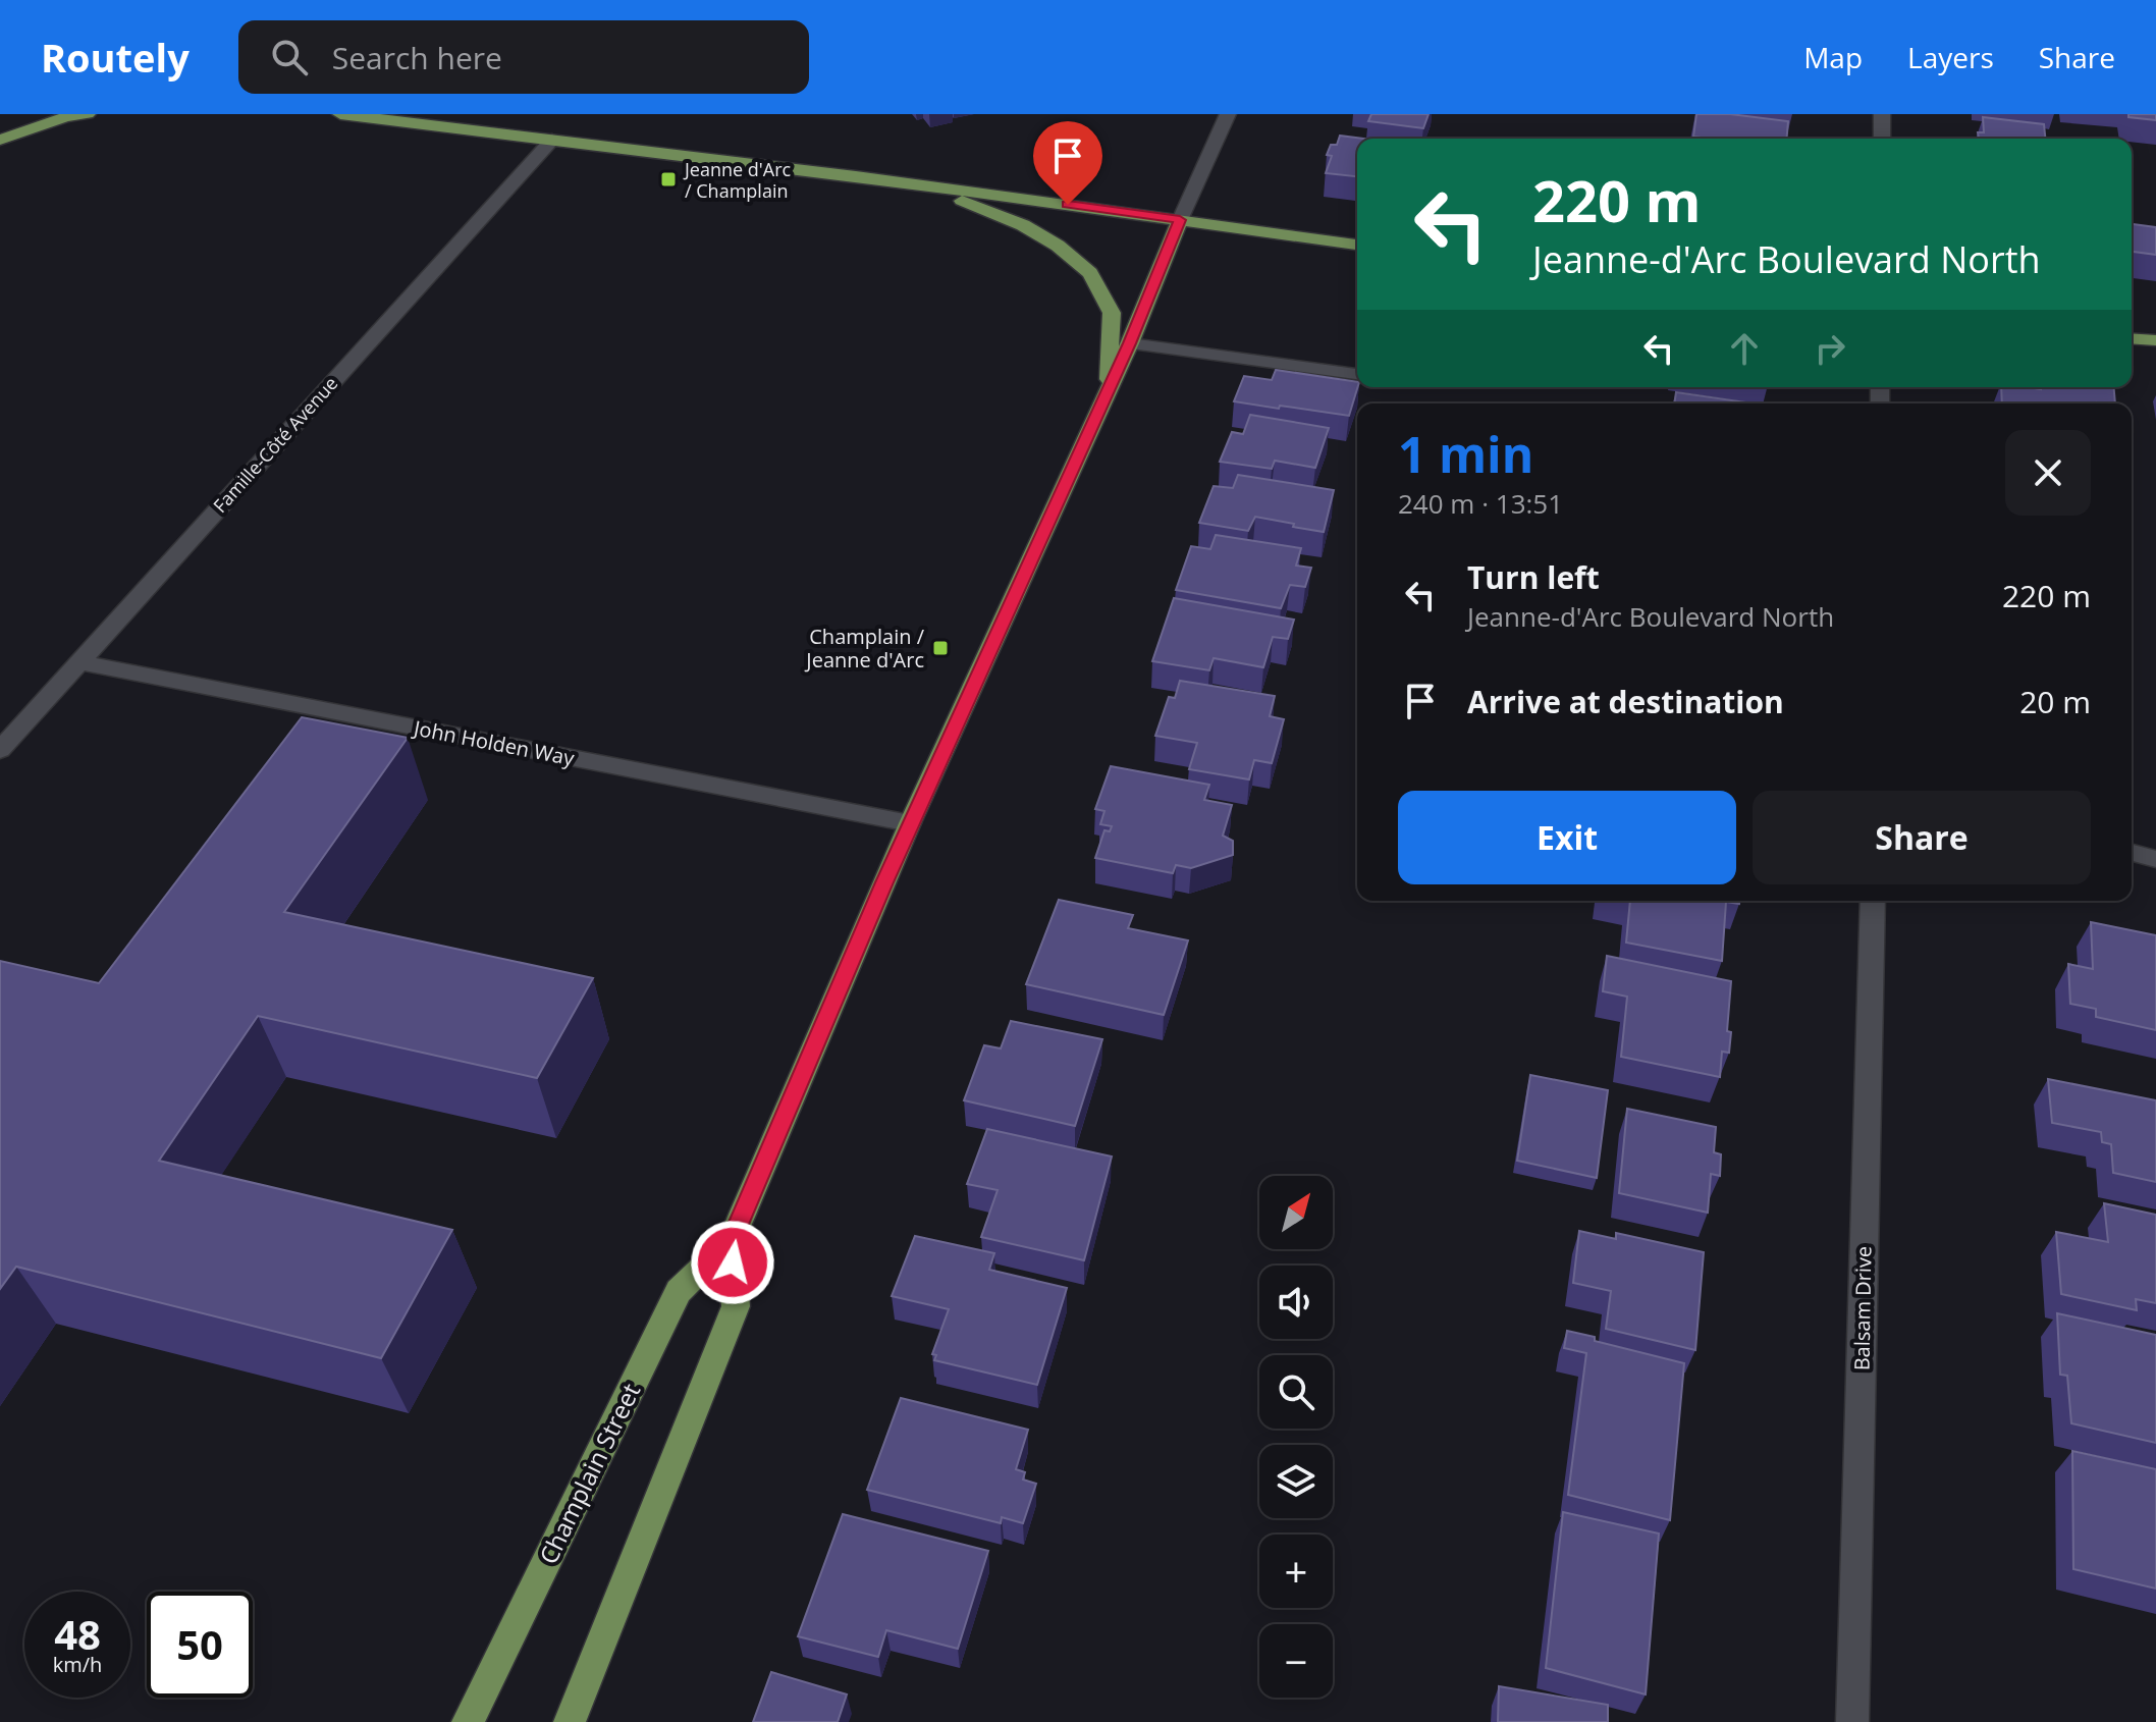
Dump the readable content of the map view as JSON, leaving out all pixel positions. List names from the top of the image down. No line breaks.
{"streets":{"main road":["Champlain Street"],"street":["Famille-Côté Avenue","John Holden Way","Balsam Drive"]},"crossings":[["Famille-Côté Avenue","John Holden Way"],["John Holden Way","Champlain Street"]],"places":{"transit":["Jeanne d'Arc / Champlain","Champlain / Jeanne d'Arc"]},"north":"top right","page":{"header":"Routely","search":"Search here","nav":["Map","Layers","Share"],"turn":["220 m","Jeanne-d'Arc Boulevard North"],"heading":["1 min","240 m · 13:51"],"list":[{"name":"Turn left","note":"Jeanne-d'Arc Boulevard North","value":"220 m"},{"name":"Arrive at destination","value":"20 m"}],"buttons":["Exit","Share"],"map_buttons":["+","−"],"speed":"48 km/h","limit":"50"}}
